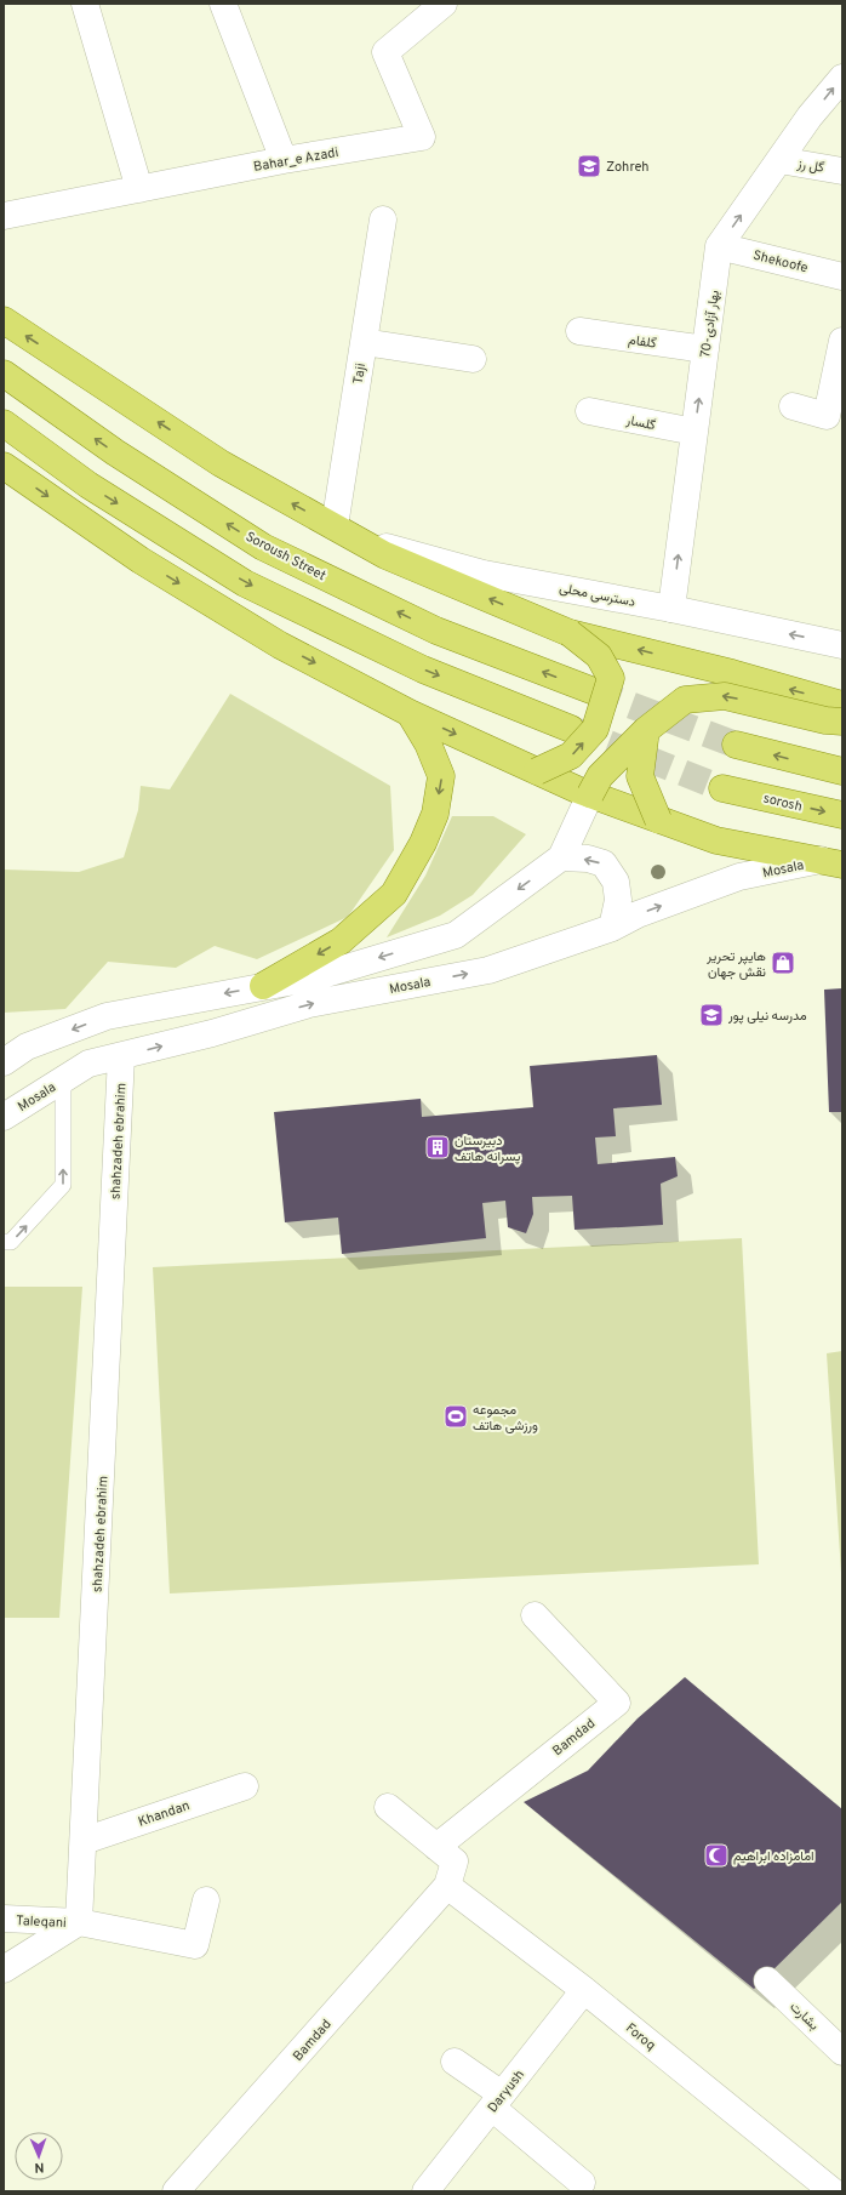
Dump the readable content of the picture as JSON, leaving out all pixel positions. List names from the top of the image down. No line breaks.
{"streets":{"main road":["Soroush Street","sorosh"],"street":["Bahar_e Azadi","گل رز","Shekoofe","70-بهار آزادی","گلفام","Taji","گلسار","دسترسی محلی","Mosala","shahzadeh ebrahim","Bamdad","Khandan","Taleqani","بشارت","Foroq","Daryush"]},"crossings":[["گل رز","70-بهار آزادی"],["Shekoofe","70-بهار آزادی"],["70-بهار آزادی","گلفام"],["70-بهار آزادی","گلسار"],["70-بهار آزادی","دسترسی محلی"],["Taji","دسترسی محلی"],["Mosala","shahzadeh ebrahim"],["shahzadeh ebrahim","Khandan"],["shahzadeh ebrahim","Taleqani"],["Bamdad","Foroq"],["Foroq","Daryush"]],"one_way":["70-بهار آزادی"],"places":{"school or university":["Zohreh","مدرسه نیلی پور"],"shop":["هایپر تحریر نقش جهان"],"building":["دبیرستان پسرانه هاتف"],"sports":["مجموعه ورزشی هاتف"],"mosque":["امامزاده ابراهیم"]},"north":"bottom"}
